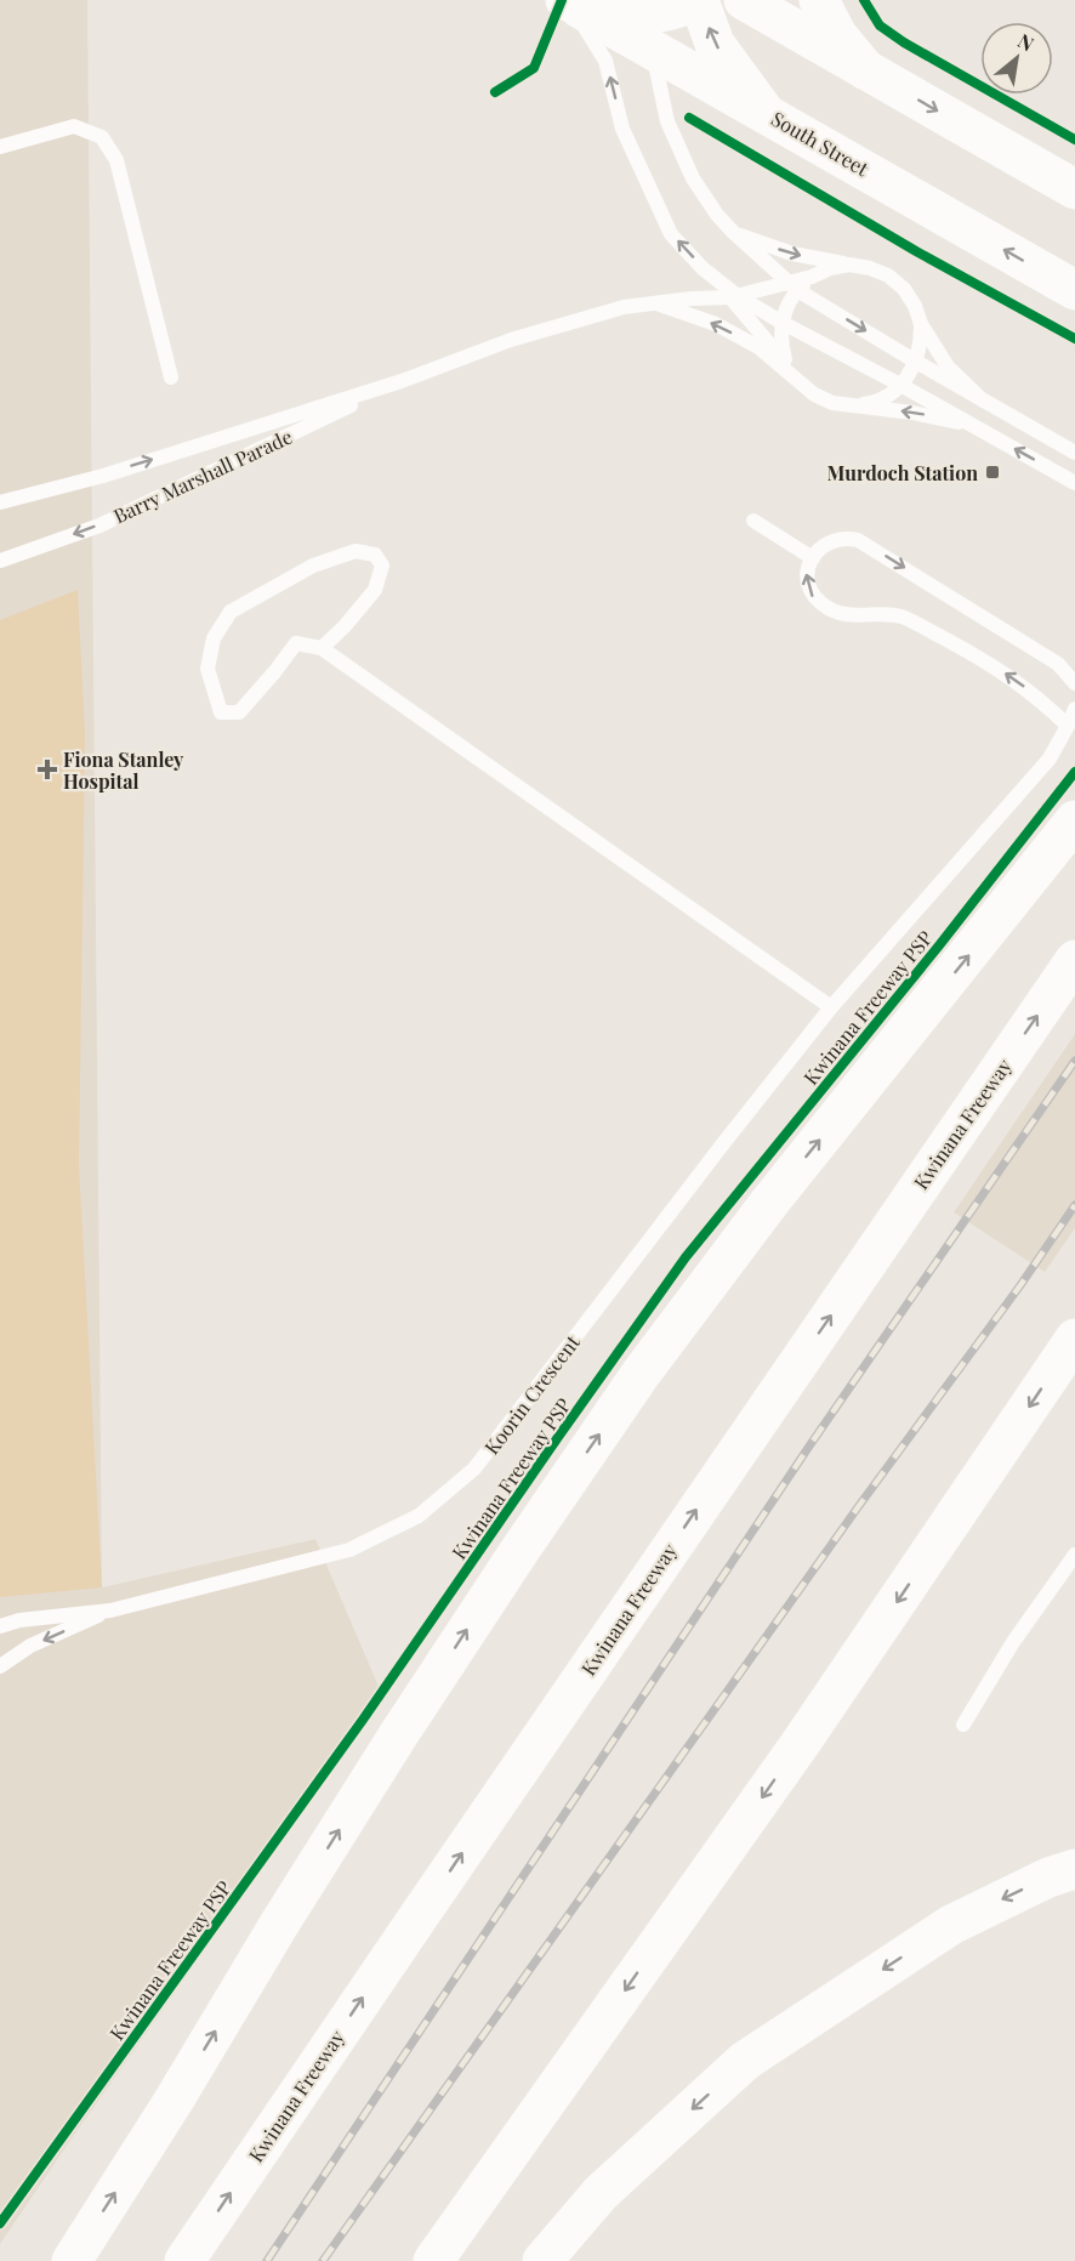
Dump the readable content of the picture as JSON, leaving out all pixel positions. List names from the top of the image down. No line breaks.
{"streets":{"highway":["South Street","Kwinana Freeway"],"lane":["Barry Marshall Parade","Koorin Crescent"],"cycle path":["Kwinana Freeway PSP"]},"places":{"transit":["Murdoch Station"],"health":["Fiona Stanley Hospital"]},"north":"top right"}
